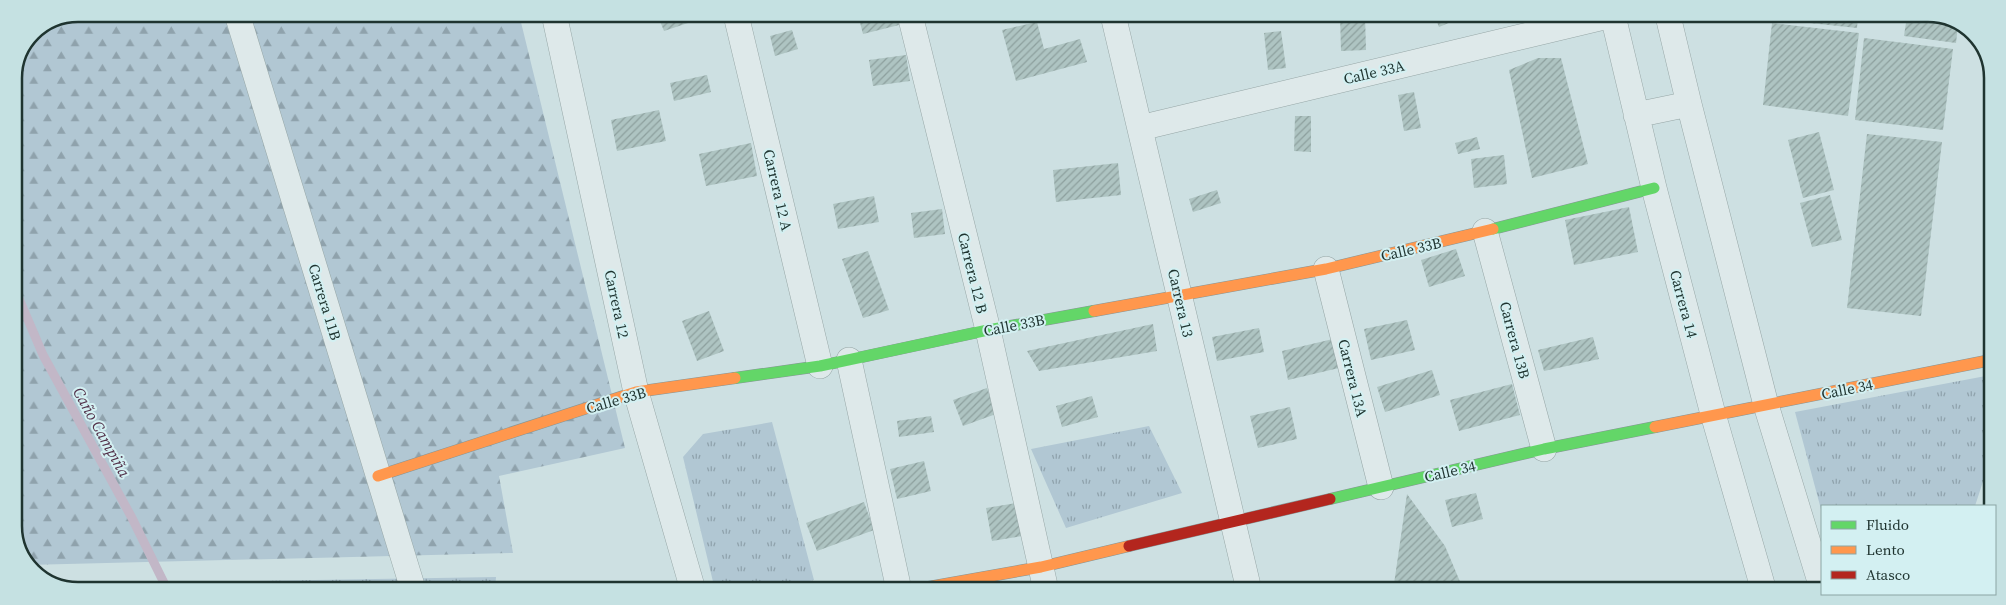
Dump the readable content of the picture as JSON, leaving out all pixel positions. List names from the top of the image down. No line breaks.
{"streets":{"street":["Calle 33A","Carrera 12 A","Calle 33B","Carrera 12 B","Carrera 11B","Carrera 13","Carrera 12","Carrera 14","Carrera 13B","Carrera 13A","Calle 34"]},"crossings":[["Calle 33A","Carrera 13"],["Carrera 12 A","Calle 33B"],["Calle 33B","Carrera 12 B"],["Calle 33B","Carrera 11B"],["Calle 33B","Carrera 13"],["Calle 33B","Carrera 12"],["Calle 33B","Carrera 14"],["Calle 33B","Carrera 13B"],["Calle 33B","Carrera 13A"],["Carrera 12 B","Calle 34"],["Carrera 13","Calle 34"],["Carrera 14","Calle 34"],["Carrera 13B","Calle 34"],["Carrera 13A","Calle 34"]],"water":["Caño Campiña"],"legend":["Fluido","Lento","Atasco"]}
